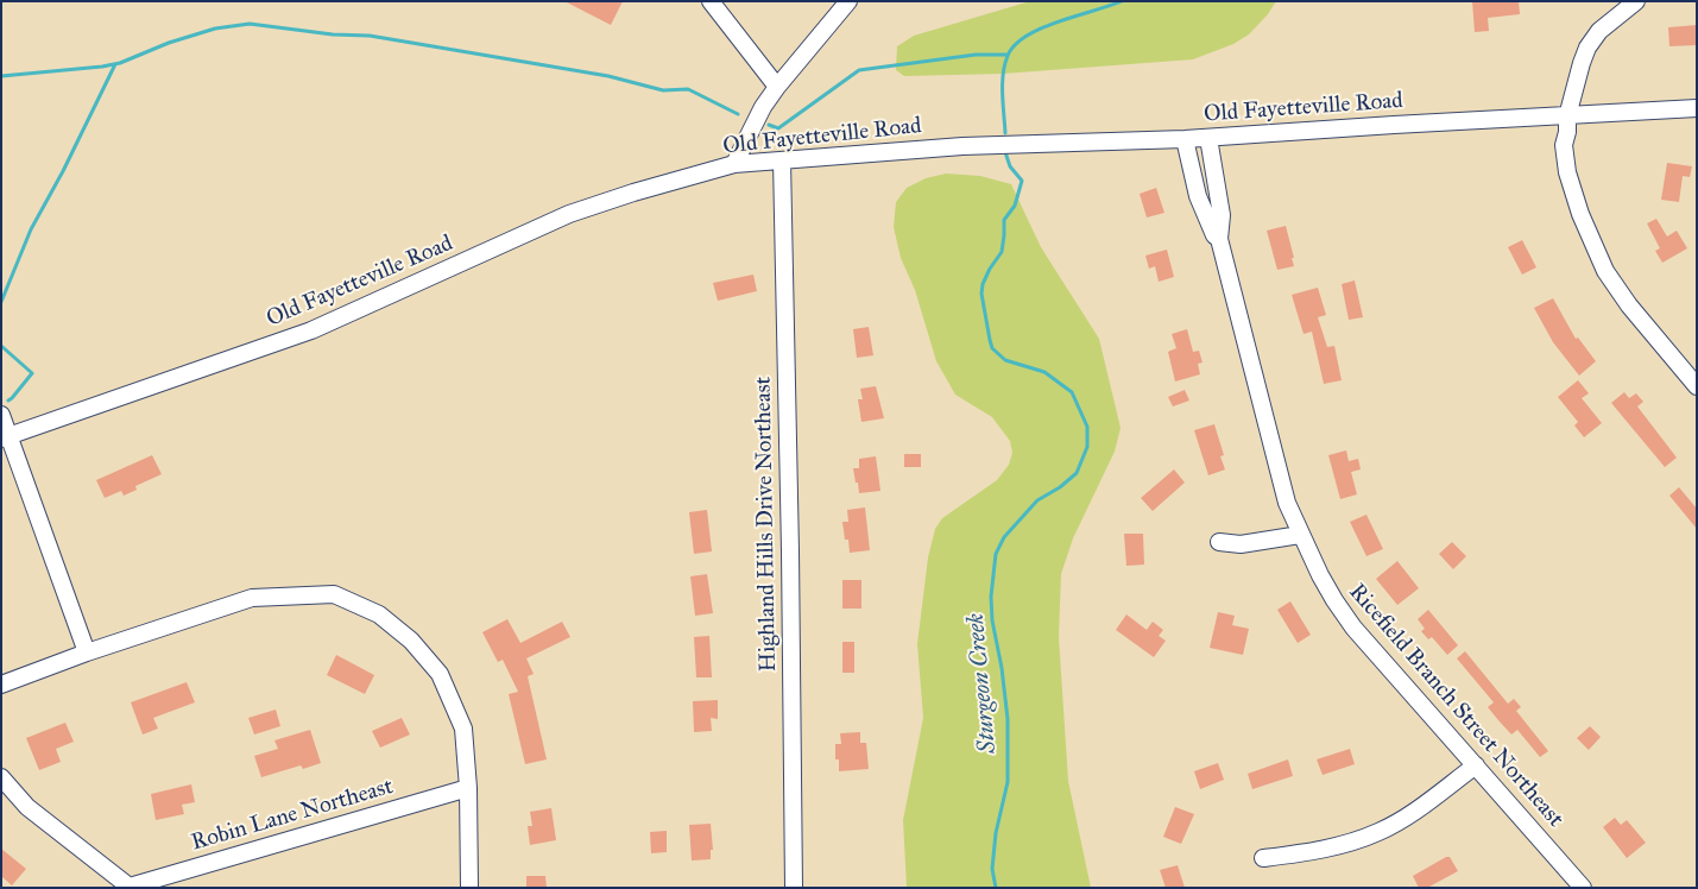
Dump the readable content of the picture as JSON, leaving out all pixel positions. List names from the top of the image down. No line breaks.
{"streets":{"street":["Old Fayetteville Road","Highland Hills Drive Northeast","Ricefield Branch Street Northeast","Robin Lane Northeast"]},"crossings":[["Old Fayetteville Road","Highland Hills Drive Northeast"],["Old Fayetteville Road","Ricefield Branch Street Northeast"]],"water":["Sturgeon Creek"]}
